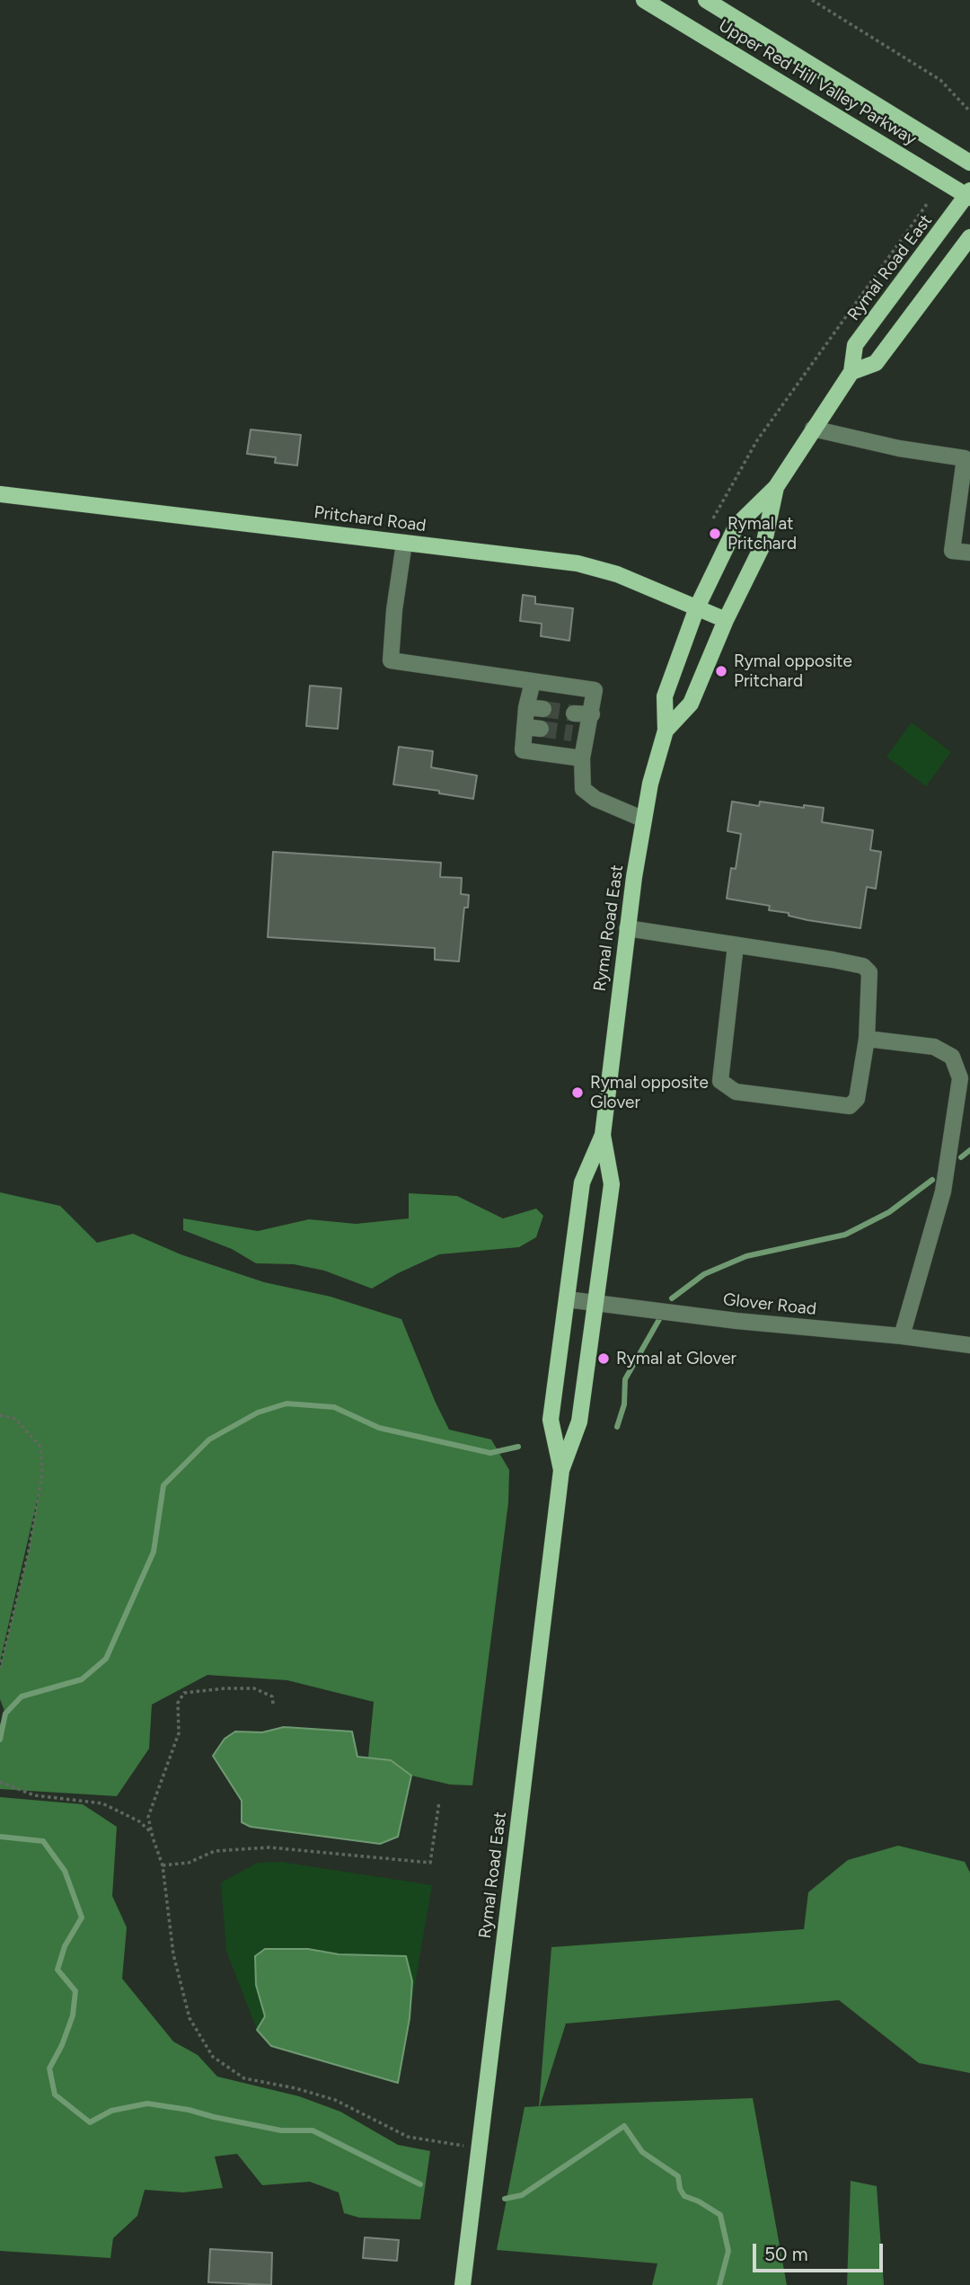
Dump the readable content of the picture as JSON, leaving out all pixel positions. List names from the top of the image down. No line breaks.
{"streets":{"main road":["Upper Red Hill Valley Parkway","Rymal Road East","Pritchard Road"],"street":["Glover Road"]},"crossings":[["Upper Red Hill Valley Parkway","Rymal Road East"],["Rymal Road East","Pritchard Road"],["Rymal Road East","Glover Road"]],"places":["Rymal at Pritchard","Rymal opposite Pritchard","Rymal opposite Glover","Rymal at Glover"],"scale_bar":"50 m"}
